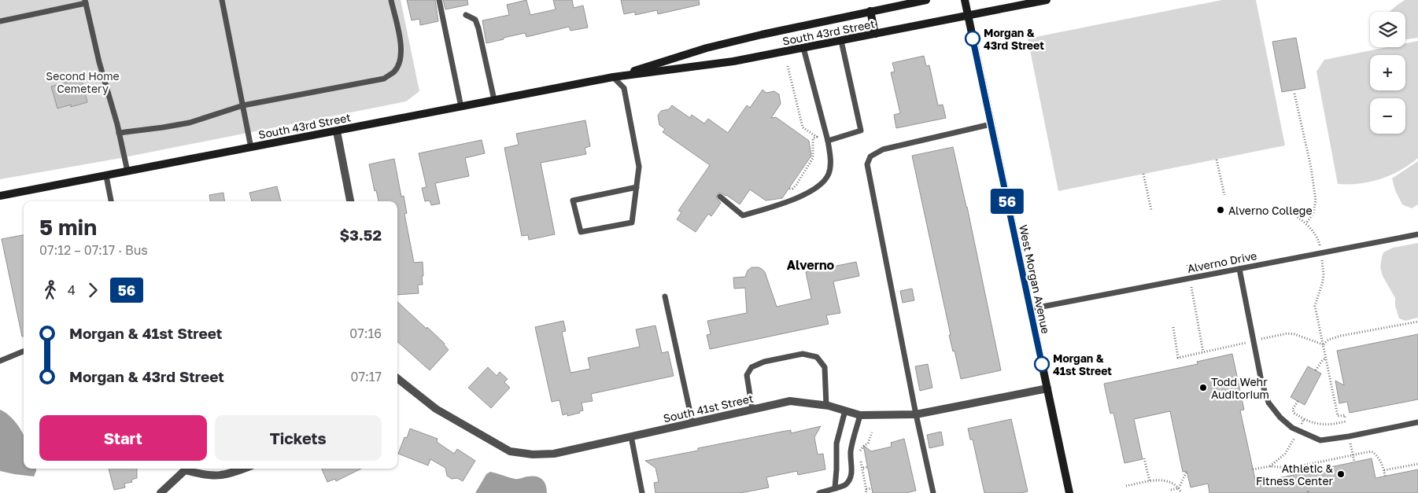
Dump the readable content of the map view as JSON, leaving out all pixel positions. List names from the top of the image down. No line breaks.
{"streets":{"main road":["South 43rd Street","West Morgan Avenue"],"street":["South 41st Street"],"lane":["Alverno Drive"]},"crossings":[["South 43rd Street","West Morgan Avenue"],["Alverno Drive","West Morgan Avenue"],["West Morgan Avenue","South 41st Street"]],"districts":["Alverno"],"parks":["Second Home Cemetery"],"places":["Morgan & 43rd Street","Alverno College","Morgan & 41st Street","Todd Wehr Auditorium","Athletic & Fitness Center"],"lines":["bus line 56"],"page":{"on_map":"56","map_buttons":["+","−"],"heading":["5 min","07:12 – 07:17 · Bus","$3.52"],"legs":["4","56"],"list":[{"name":"Morgan & 41st Street","value":"07:16"},{"name":"Morgan & 43rd Street","value":"07:17"}],"buttons":["Start","Tickets"]}}
